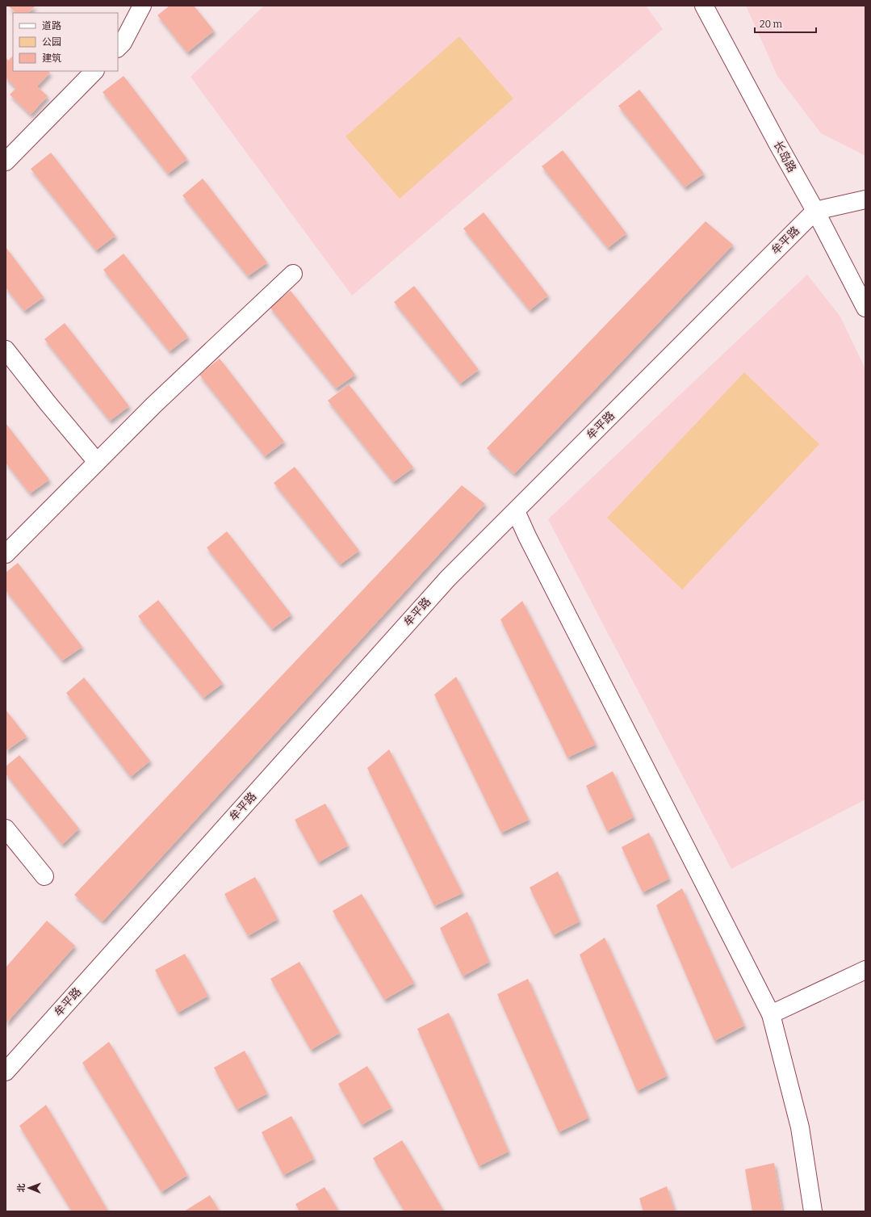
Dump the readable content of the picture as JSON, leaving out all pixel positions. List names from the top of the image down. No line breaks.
{"streets":{"street":["长岛路","牟平路"]},"crossings":[["长岛路","牟平路"]],"legend":["道路","公园","建筑"],"scale_bar":"20 m","north":"left"}
